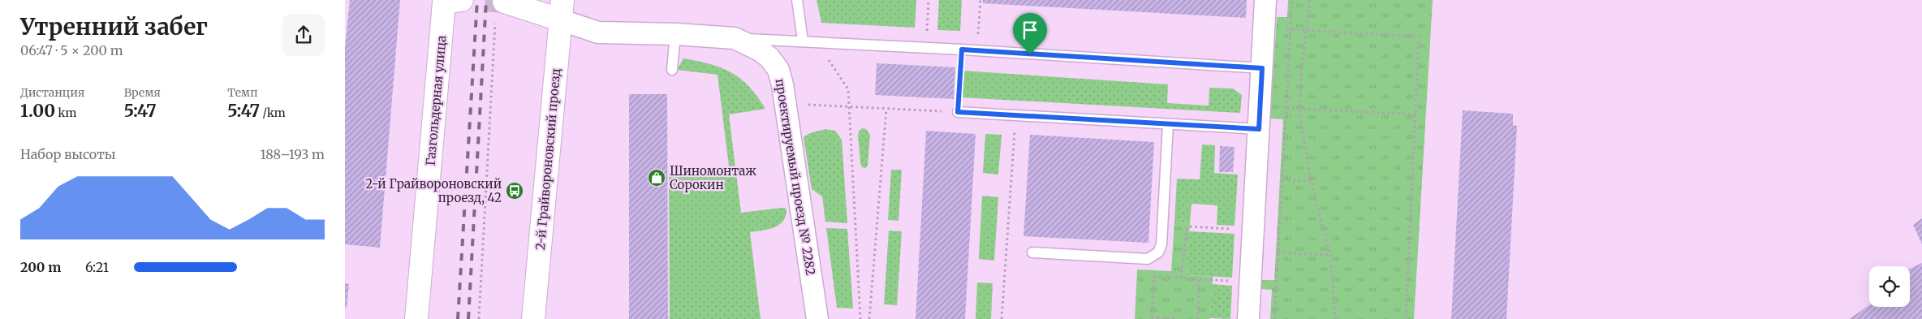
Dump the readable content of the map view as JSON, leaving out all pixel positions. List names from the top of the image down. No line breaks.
{"streets":{"street":["Газгольдерная улица","2-й Грайвороновский проезд","проектируемый проезд № 2282"]},"crossings":[["2-й Грайвороновский проезд","проектируемый проезд № 2282"]],"places":{"shop":["Шиномонтаж Сорокин"],"bus stop":["2-й Грайвороновский проезд, 42"]},"page":{"heading":["Утренний забег","06:47 · 5 × 200 m"],"stats":[["Дистанция","1.00 km"],["Время","5:47"],["Темп","5:47 /km"]],"chart":["Набор высоты","188–193 m"],"list":[{"name":"200 m","note":"6:21"}]}}
